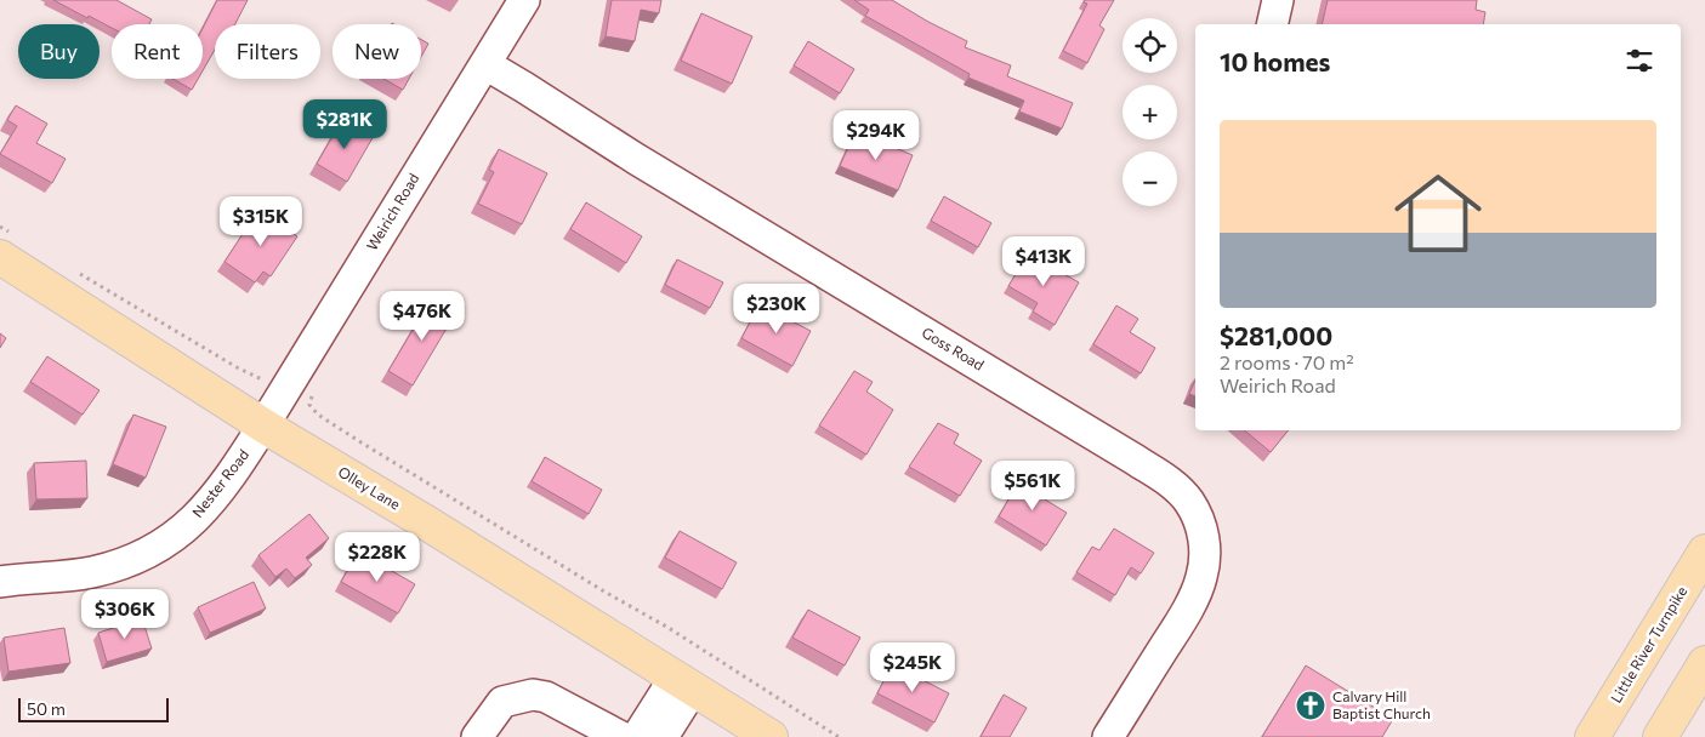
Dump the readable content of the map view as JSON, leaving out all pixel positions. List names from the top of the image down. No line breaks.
{"streets":{"main road":["Olley Lane","Little River Turnpike"],"street":["Weirich Road","Goss Road","Nester Road"]},"crossings":[["Weirich Road","Goss Road"],["Weirich Road","Nester Road"],["Weirich Road","Olley Lane"],["Nester Road","Olley Lane"]],"places":{"church":["Calvary Hill Baptist Church"]},"scale_bar":"50 m","page":{"map_buttons":["+","−"],"chip":["Buy","Rent","Filters","New"],"heading":"10 homes","list":[{"name":"$281,000","note":"2 rooms · 70 m² · Weirich Road"}],"price":["$281K","$294K","$315K","$413K","$230K","$476K","$561K","$228K","$306K","$245K"],"scale":"50 m"}}
